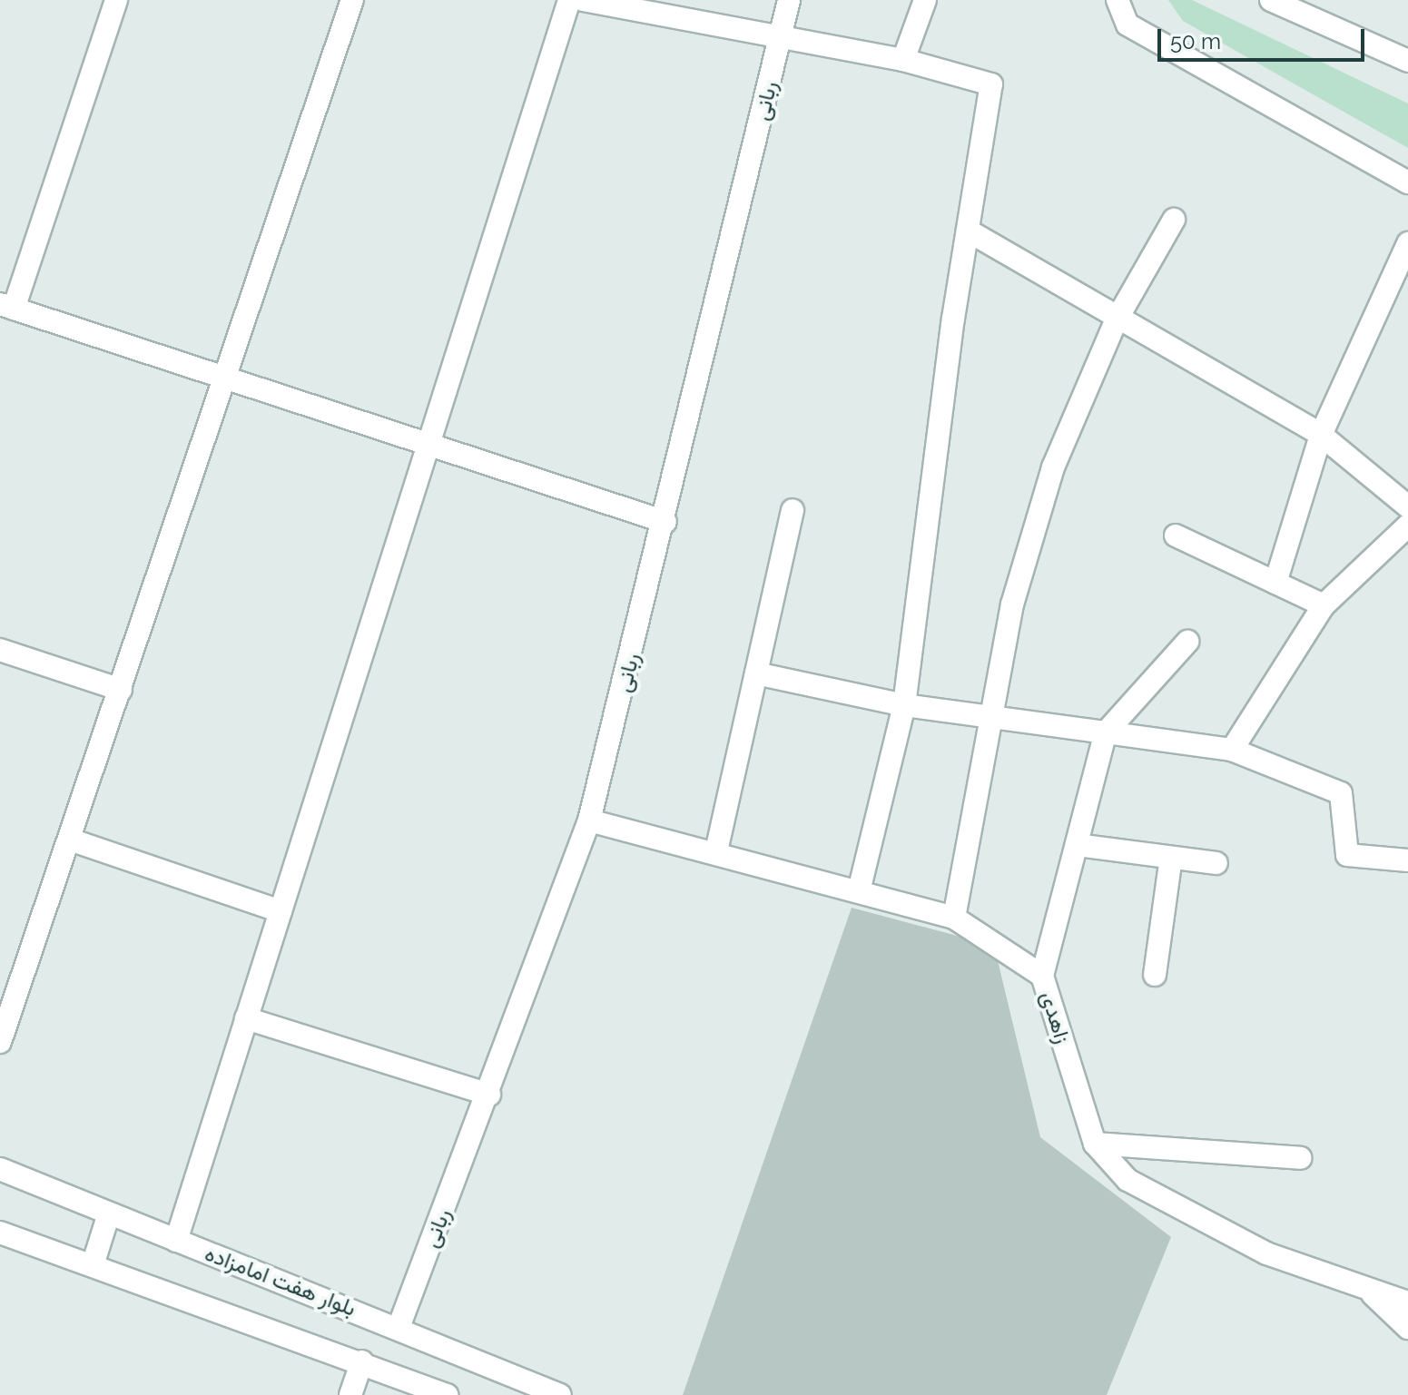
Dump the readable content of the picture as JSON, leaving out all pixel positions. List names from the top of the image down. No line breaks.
{"streets":{"street":["ربانی","زاهدی","بلوار هفت امامزاده"]},"crossings":[["ربانی","زاهدی"],["ربانی","بلوار هفت امامزاده"]],"scale_bar":"50 m"}
